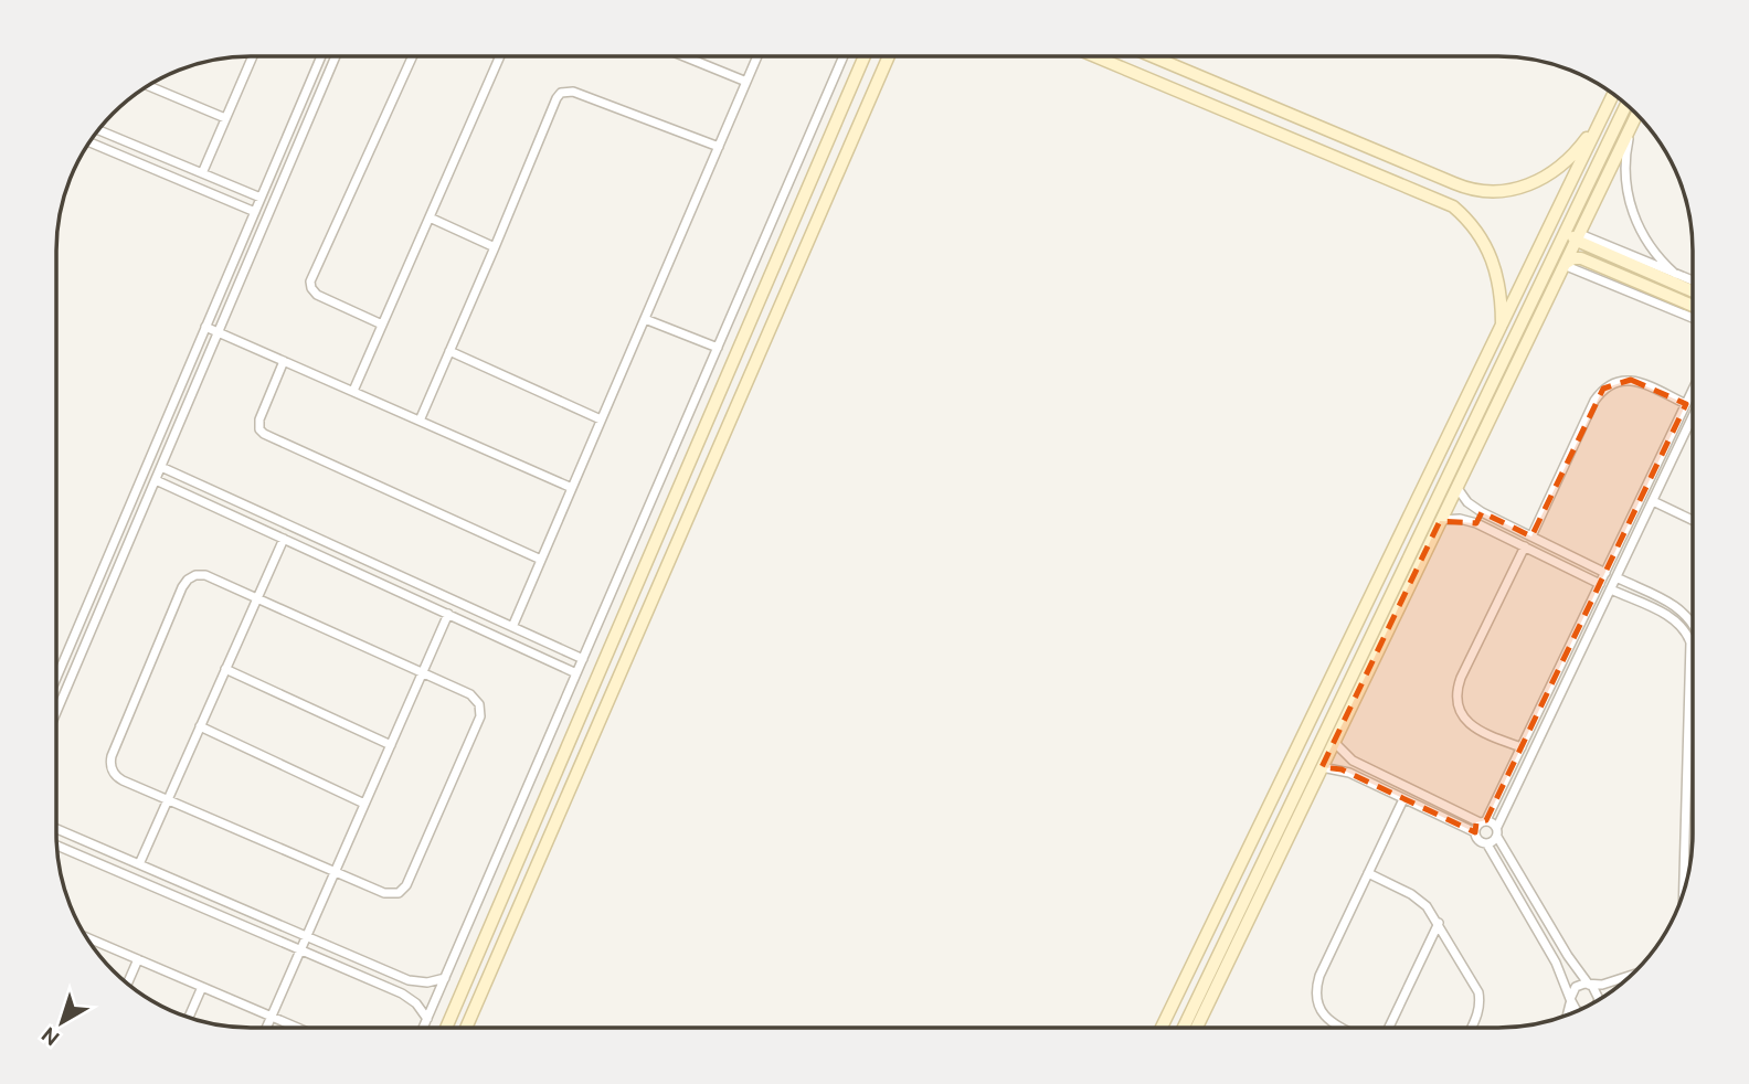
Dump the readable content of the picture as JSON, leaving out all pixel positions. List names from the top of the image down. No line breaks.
{"north":"bottom left"}
